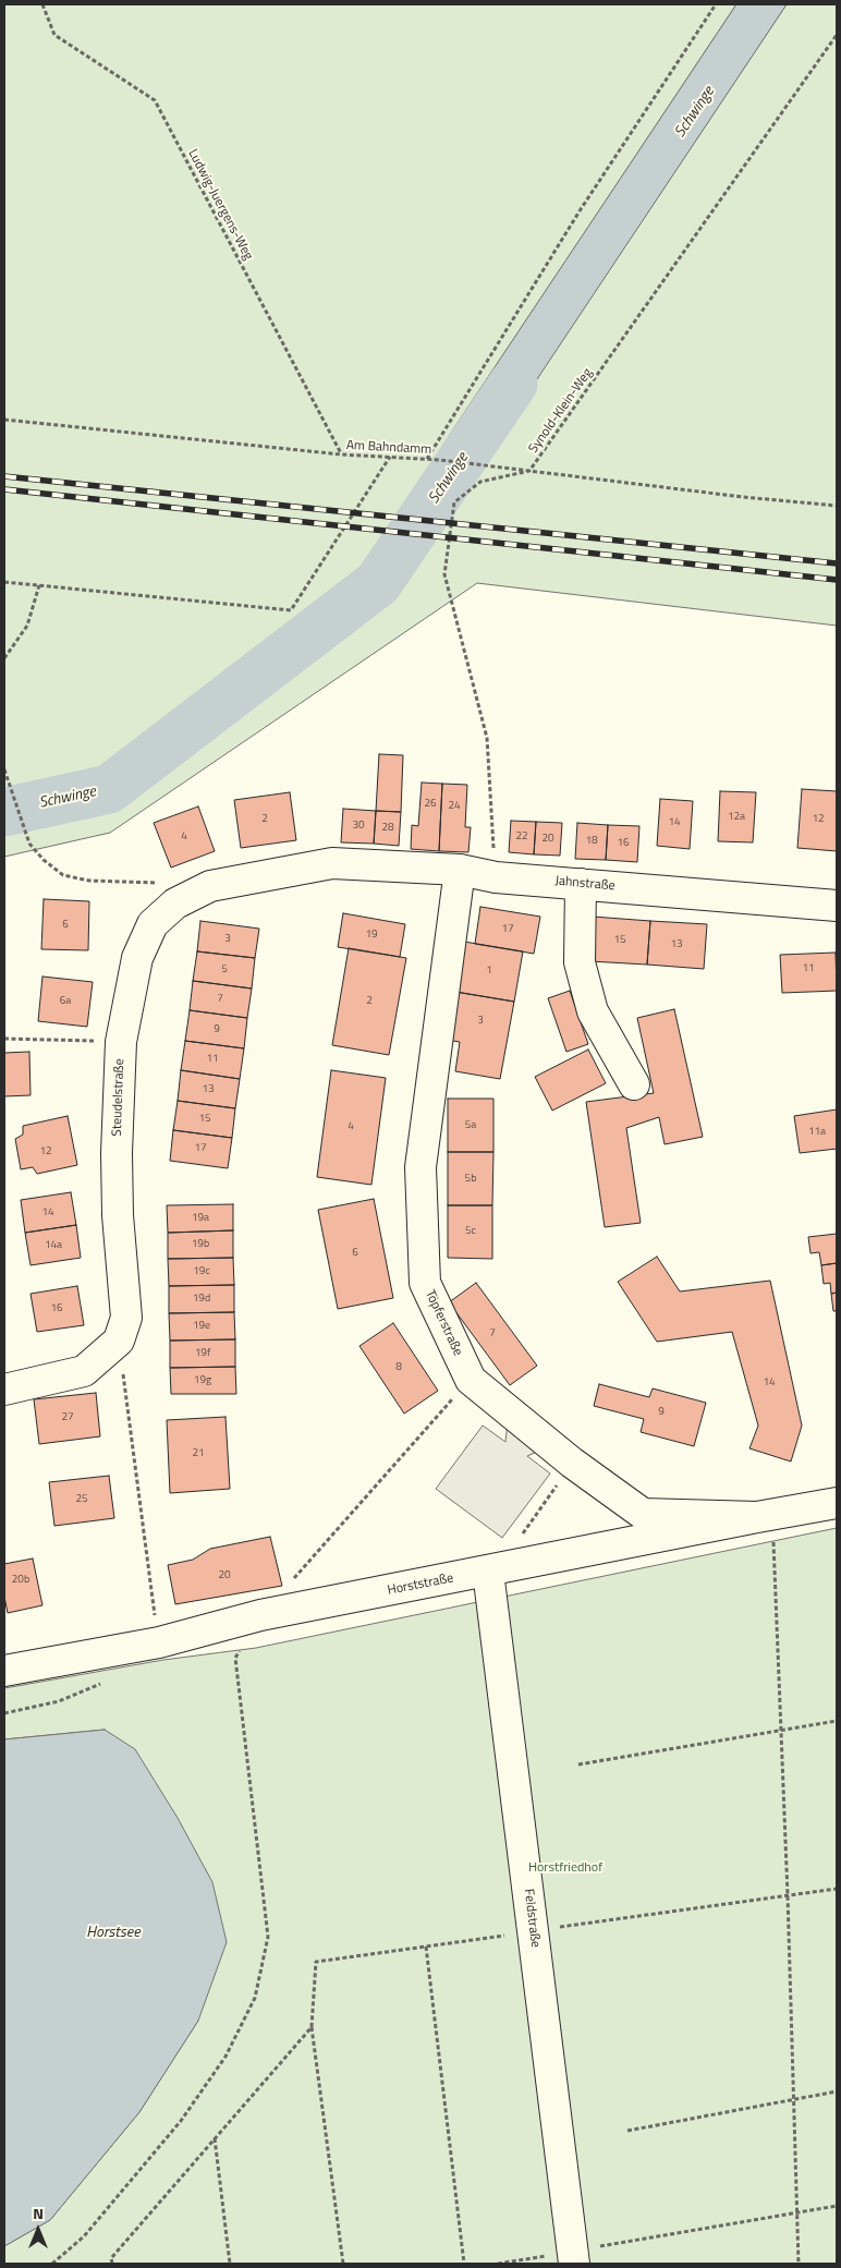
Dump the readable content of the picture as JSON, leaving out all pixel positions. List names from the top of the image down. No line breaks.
{"streets":{"street":["Jahnstraße","Steudelstraße","Töpferstraße","Horststraße","Feldstraße"],"path":["Ludwig-Juergens-Weg","Synold-Klein-Weg","Am Bahndamm"]},"crossings":[["Ludwig-Juergens-Weg","Am Bahndamm"],["Synold-Klein-Weg","Am Bahndamm"],["Synold-Klein-Weg","Jahnstraße"],["Jahnstraße","Steudelstraße"],["Jahnstraße","Töpferstraße"],["Töpferstraße","Horststraße"],["Horststraße","Feldstraße"]],"water":["Schwinge","Horstsee"],"parks":["Horstfriedhof"],"house_numbers":["26","24","12a","2","12","14","30","28","4","22","20","18","16","6","17","19","3","15","13","11","5","1","7","6a","2","3","9","11","13","15","5a","4","11a","17","12","5b","14","19a","5c","19b","14a","6","19c","19d","16","19e","7","19f","8","19g","14","9","27","21","25","20","20b"],"north":"top"}
